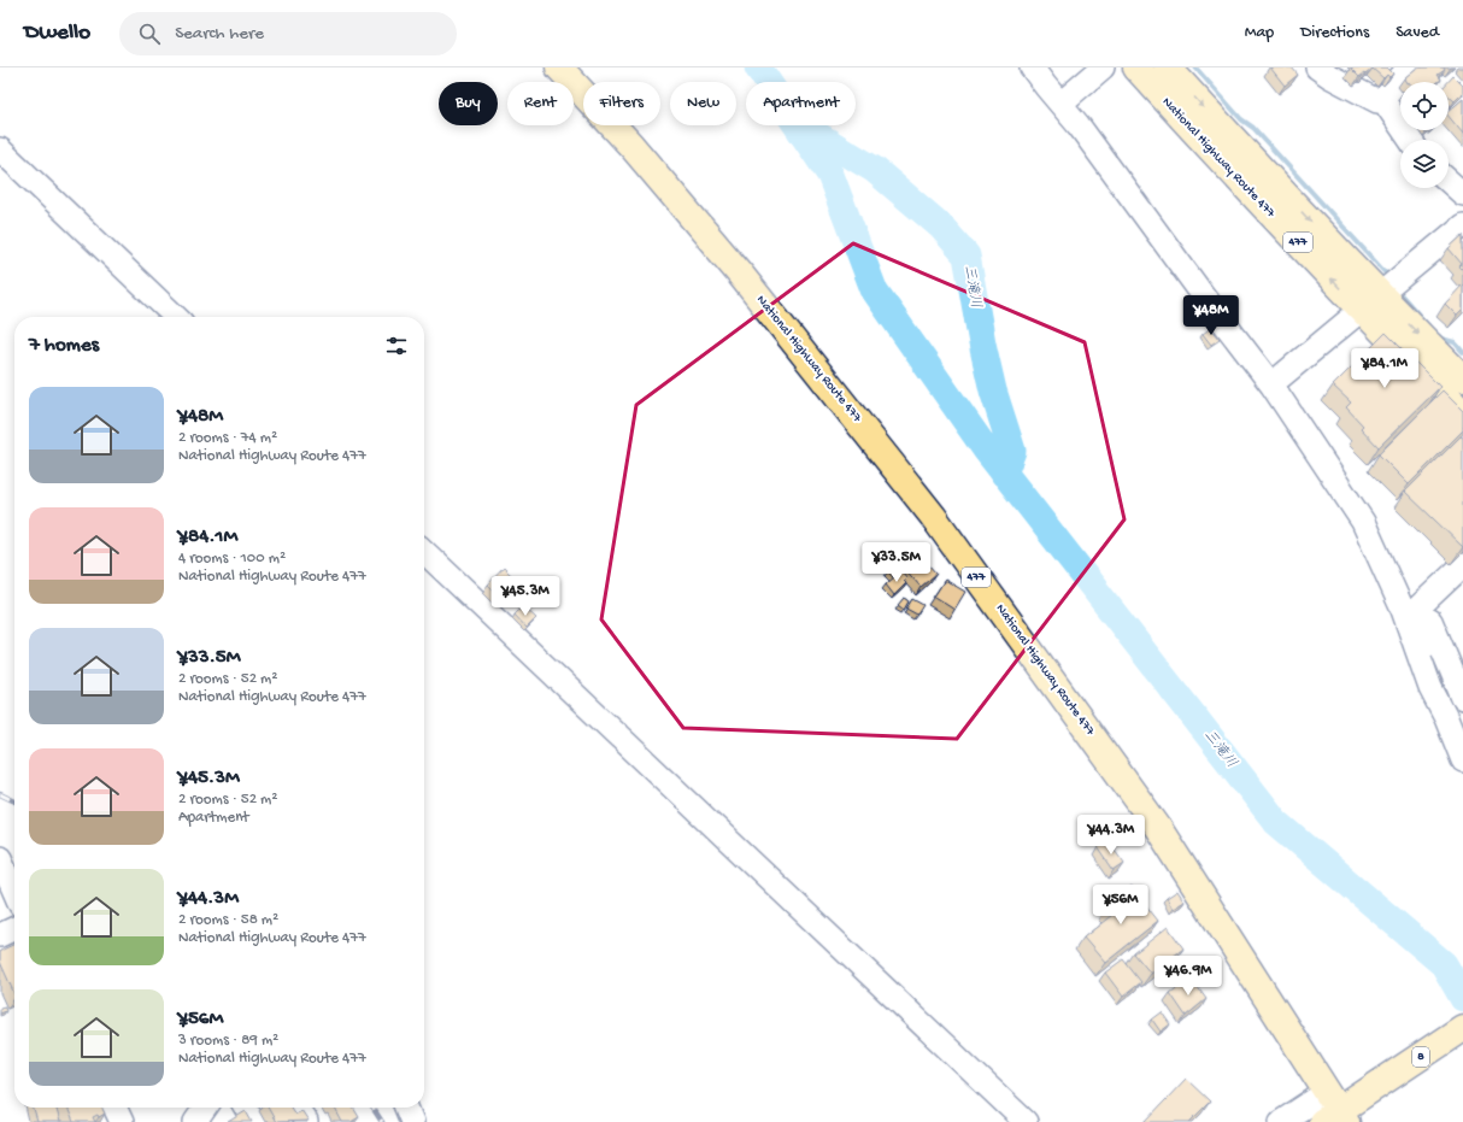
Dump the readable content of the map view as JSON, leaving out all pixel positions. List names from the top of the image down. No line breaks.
{"streets":{"main road":["National Highway Route 477","477","8"]},"crossings":[["National Highway Route 477","8"]],"water":["三滝川"],"page":{"header":"Dwello","search":"Search here","nav":["Map","Directions","Saved"],"chip":["Buy","Rent","Filters","New","Apartment"],"price":["¥48M","¥84.1M","¥33.5M","¥45.3M","¥44.3M","¥56M","¥46.9M"],"heading":"7 homes","list":[{"name":"¥48M","note":"2 rooms · 74 m² · National Highway Route 477"},{"name":"¥84.1M","note":"4 rooms · 100 m² · National Highway Route 477"},{"name":"¥33.5M","note":"2 rooms · 52 m² · National Highway Route 477"},{"name":"¥45.3M","note":"2 rooms · 52 m² · Apartment"},{"name":"¥44.3M","note":"2 rooms · 58 m² · National Highway Route 477"},{"name":"¥56M","note":"3 rooms · 89 m² · National Highway Route 477"}]}}
